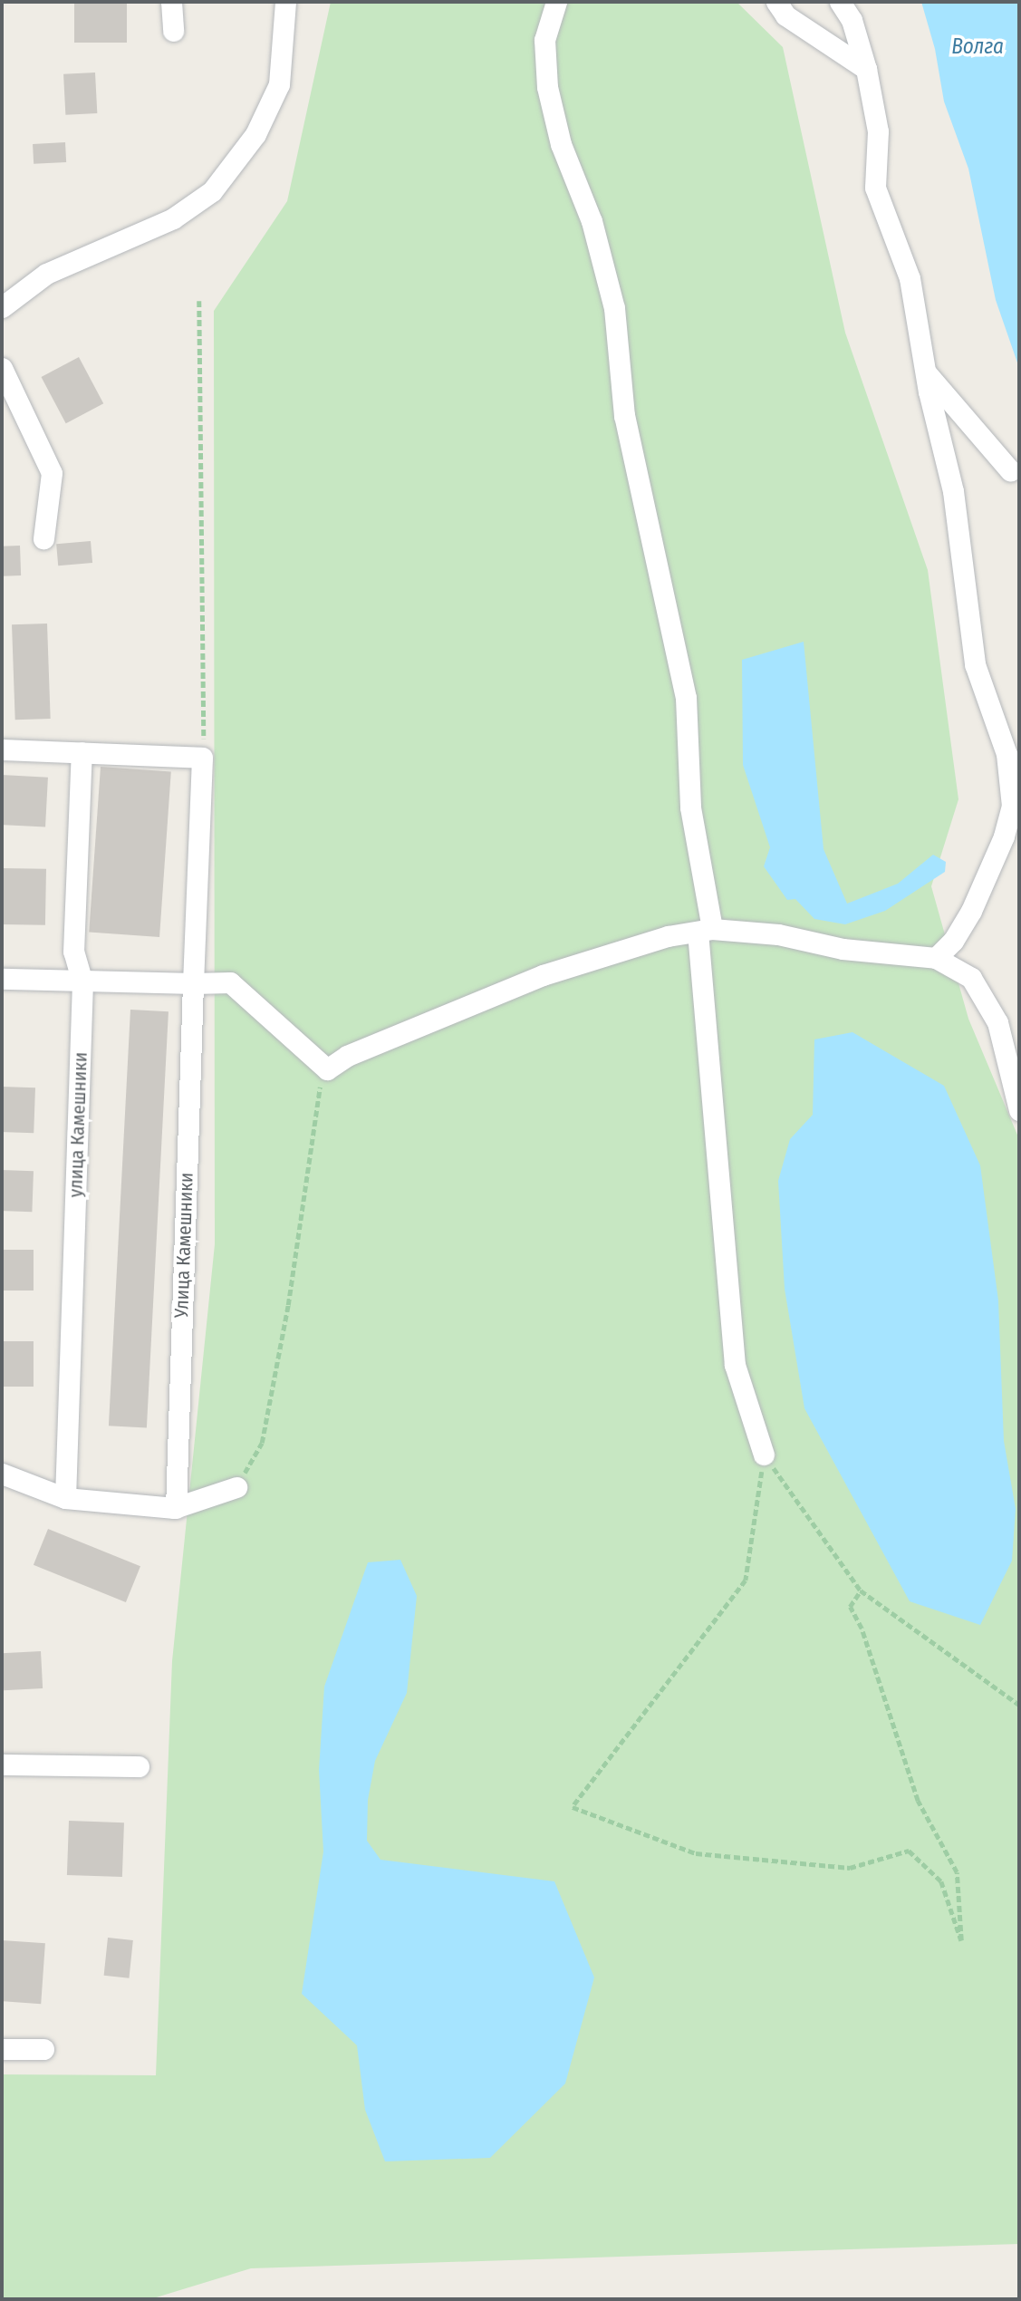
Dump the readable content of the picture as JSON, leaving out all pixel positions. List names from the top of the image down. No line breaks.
{"streets":{"street":["улица Камешники","Улица Камешники"]},"water":["Волга"]}
